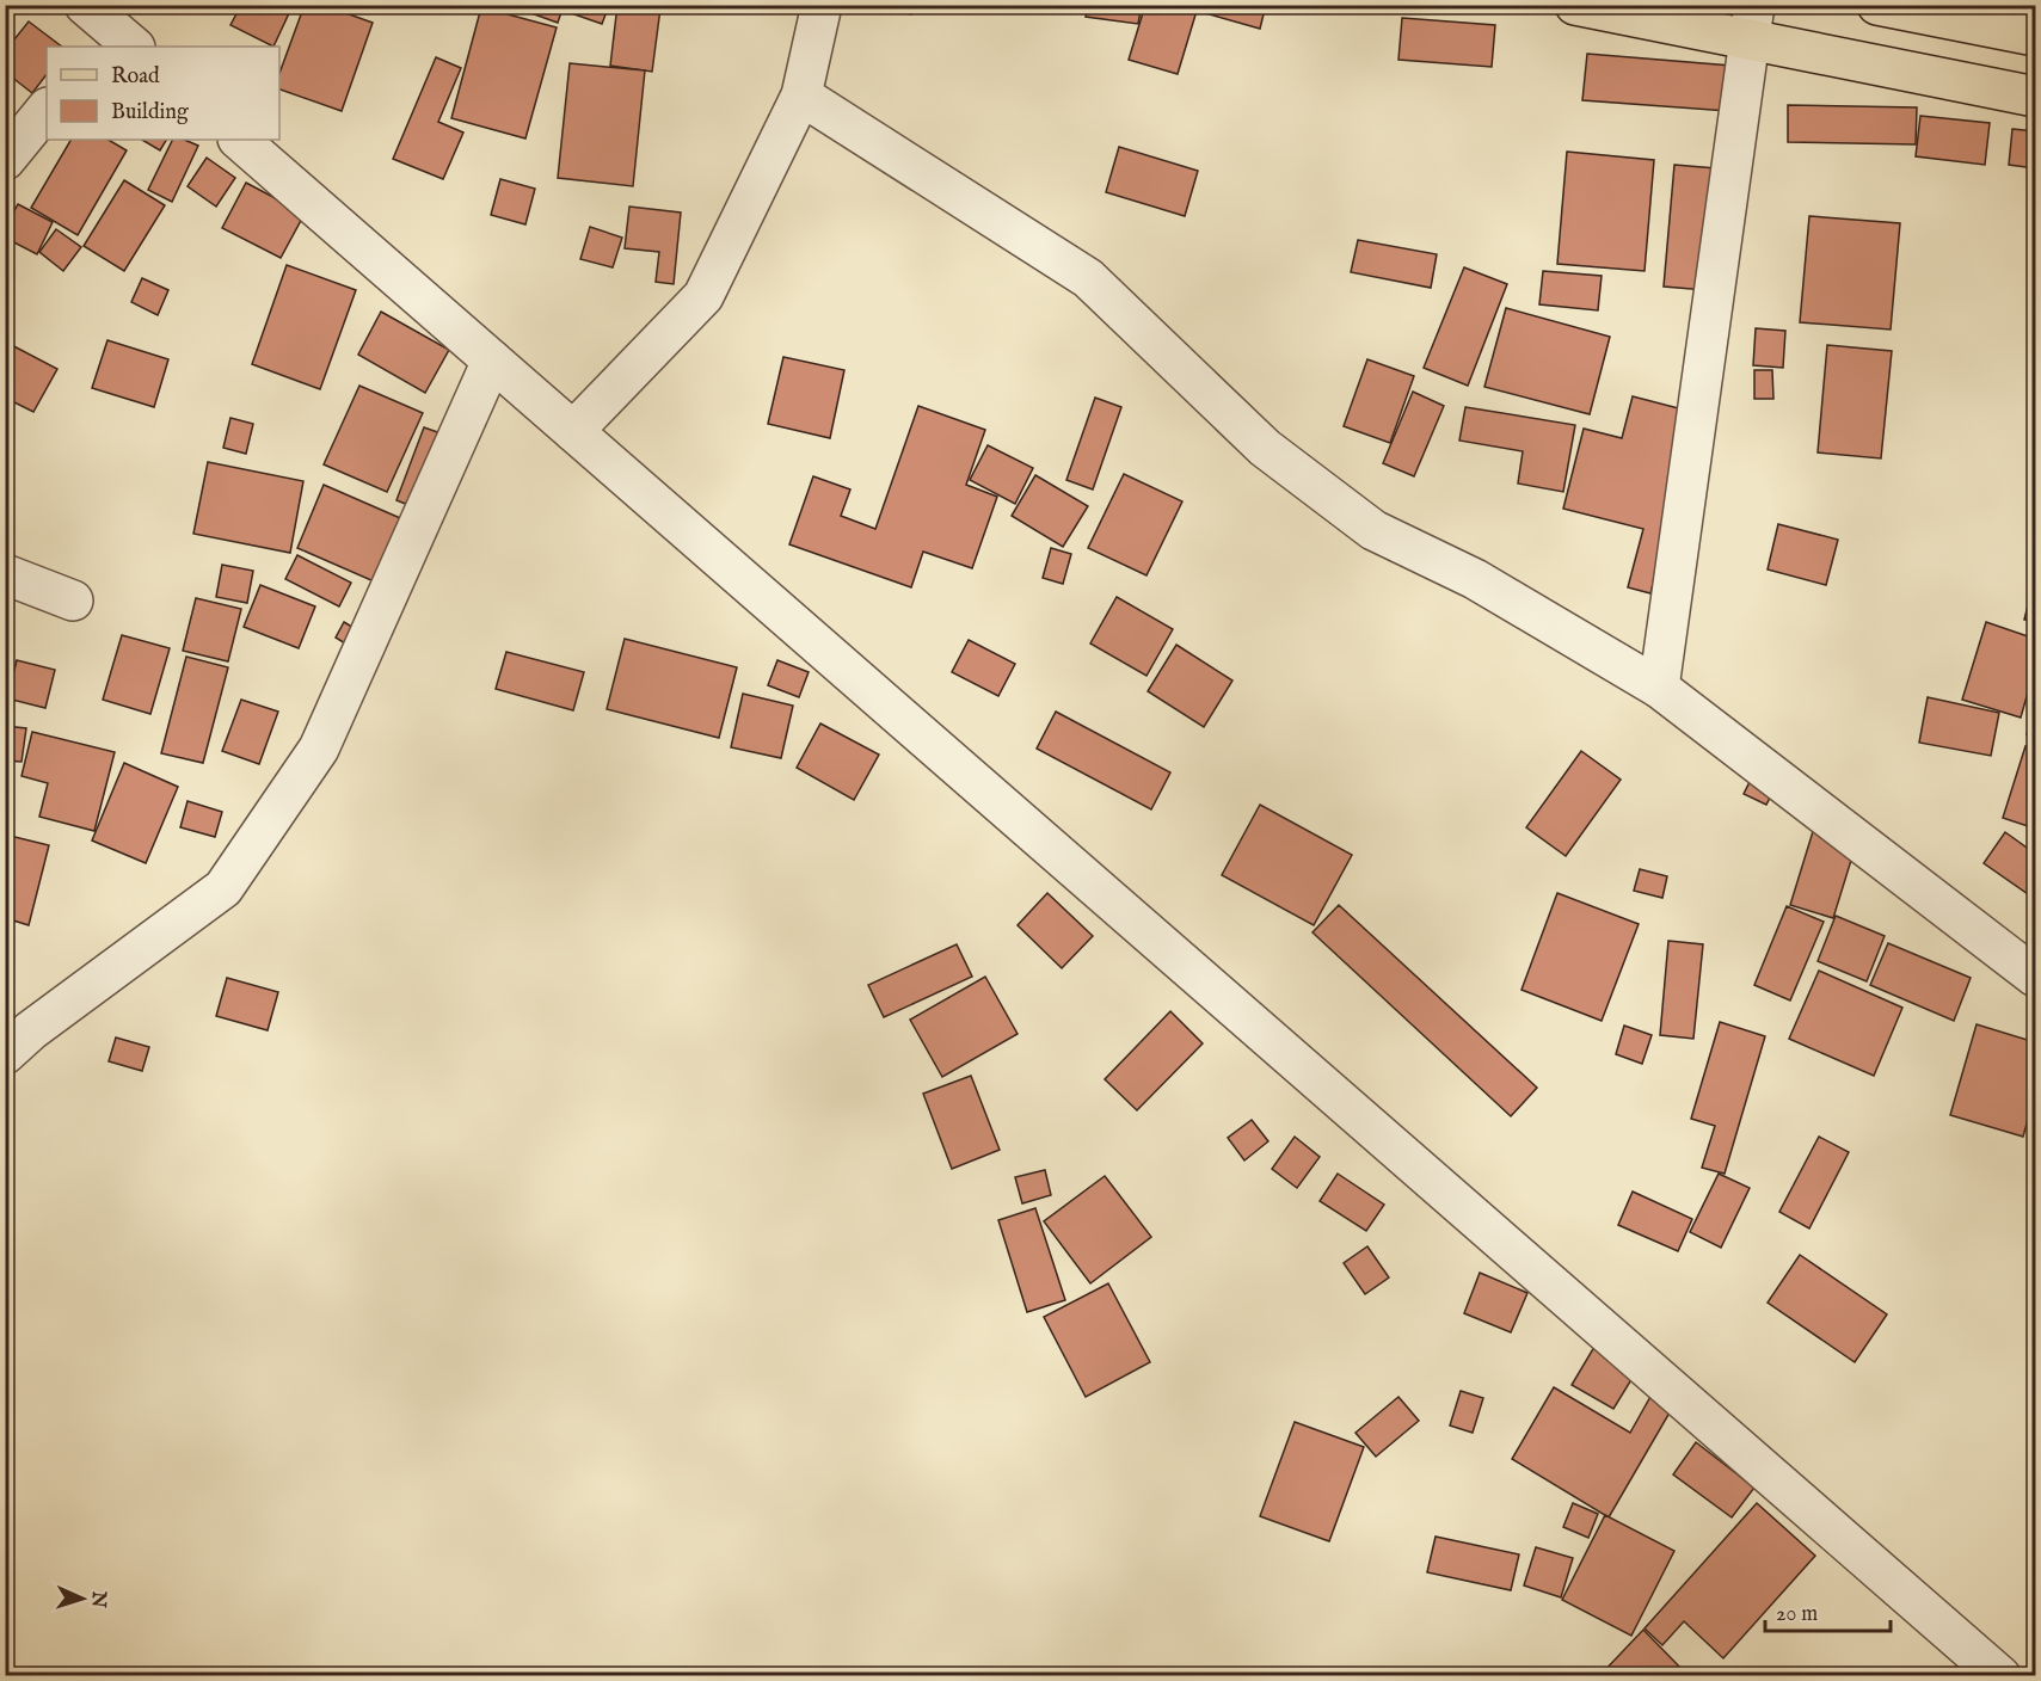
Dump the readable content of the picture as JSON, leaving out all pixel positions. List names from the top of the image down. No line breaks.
{"legend":["Road","Building"],"scale_bar":"20 m","north":"right"}
